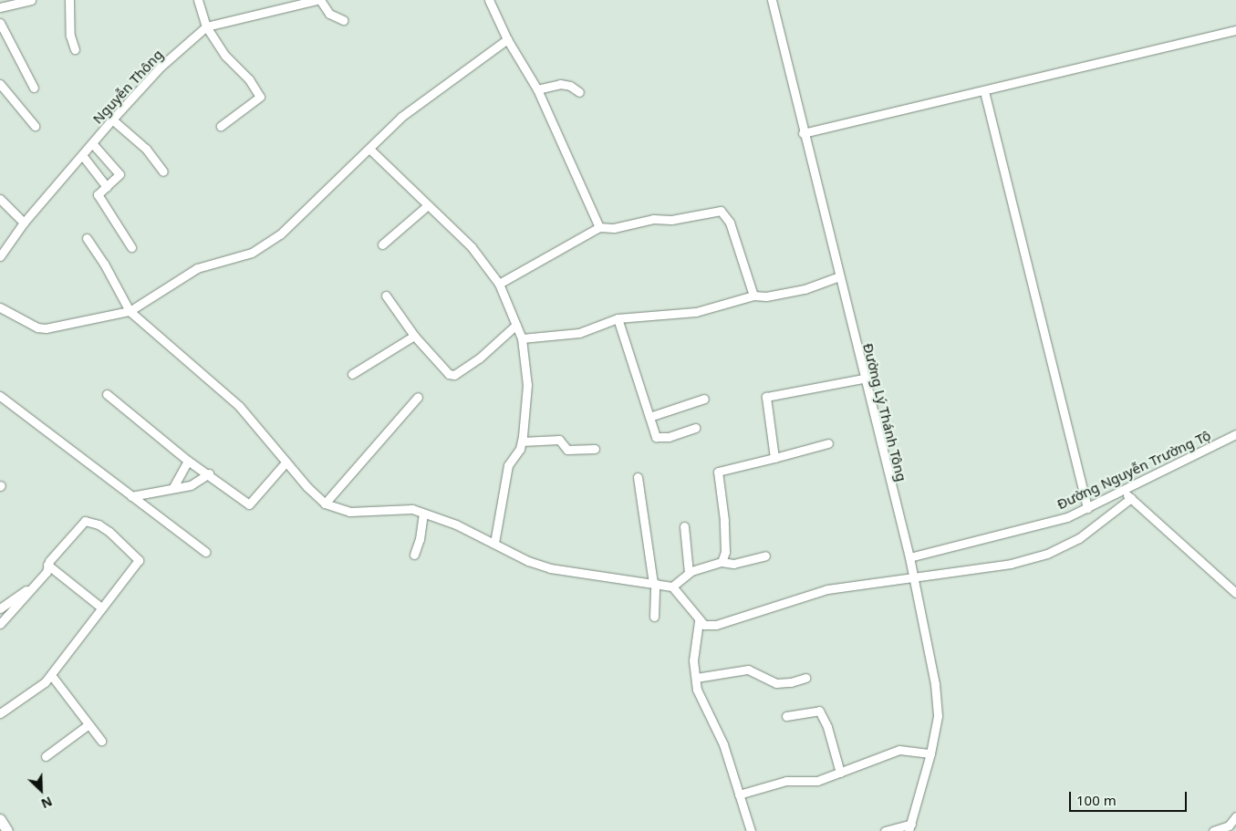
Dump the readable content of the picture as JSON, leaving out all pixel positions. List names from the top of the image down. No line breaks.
{"streets":{"street":["Nguyễn Thông","Đường Lý Thánh Tông","Đường Nguyễn Trường Tộ"]},"crossings":[["Đường Lý Thánh Tông","Đường Nguyễn Trường Tộ"]],"scale_bar":"100 m","north":"bottom right"}
